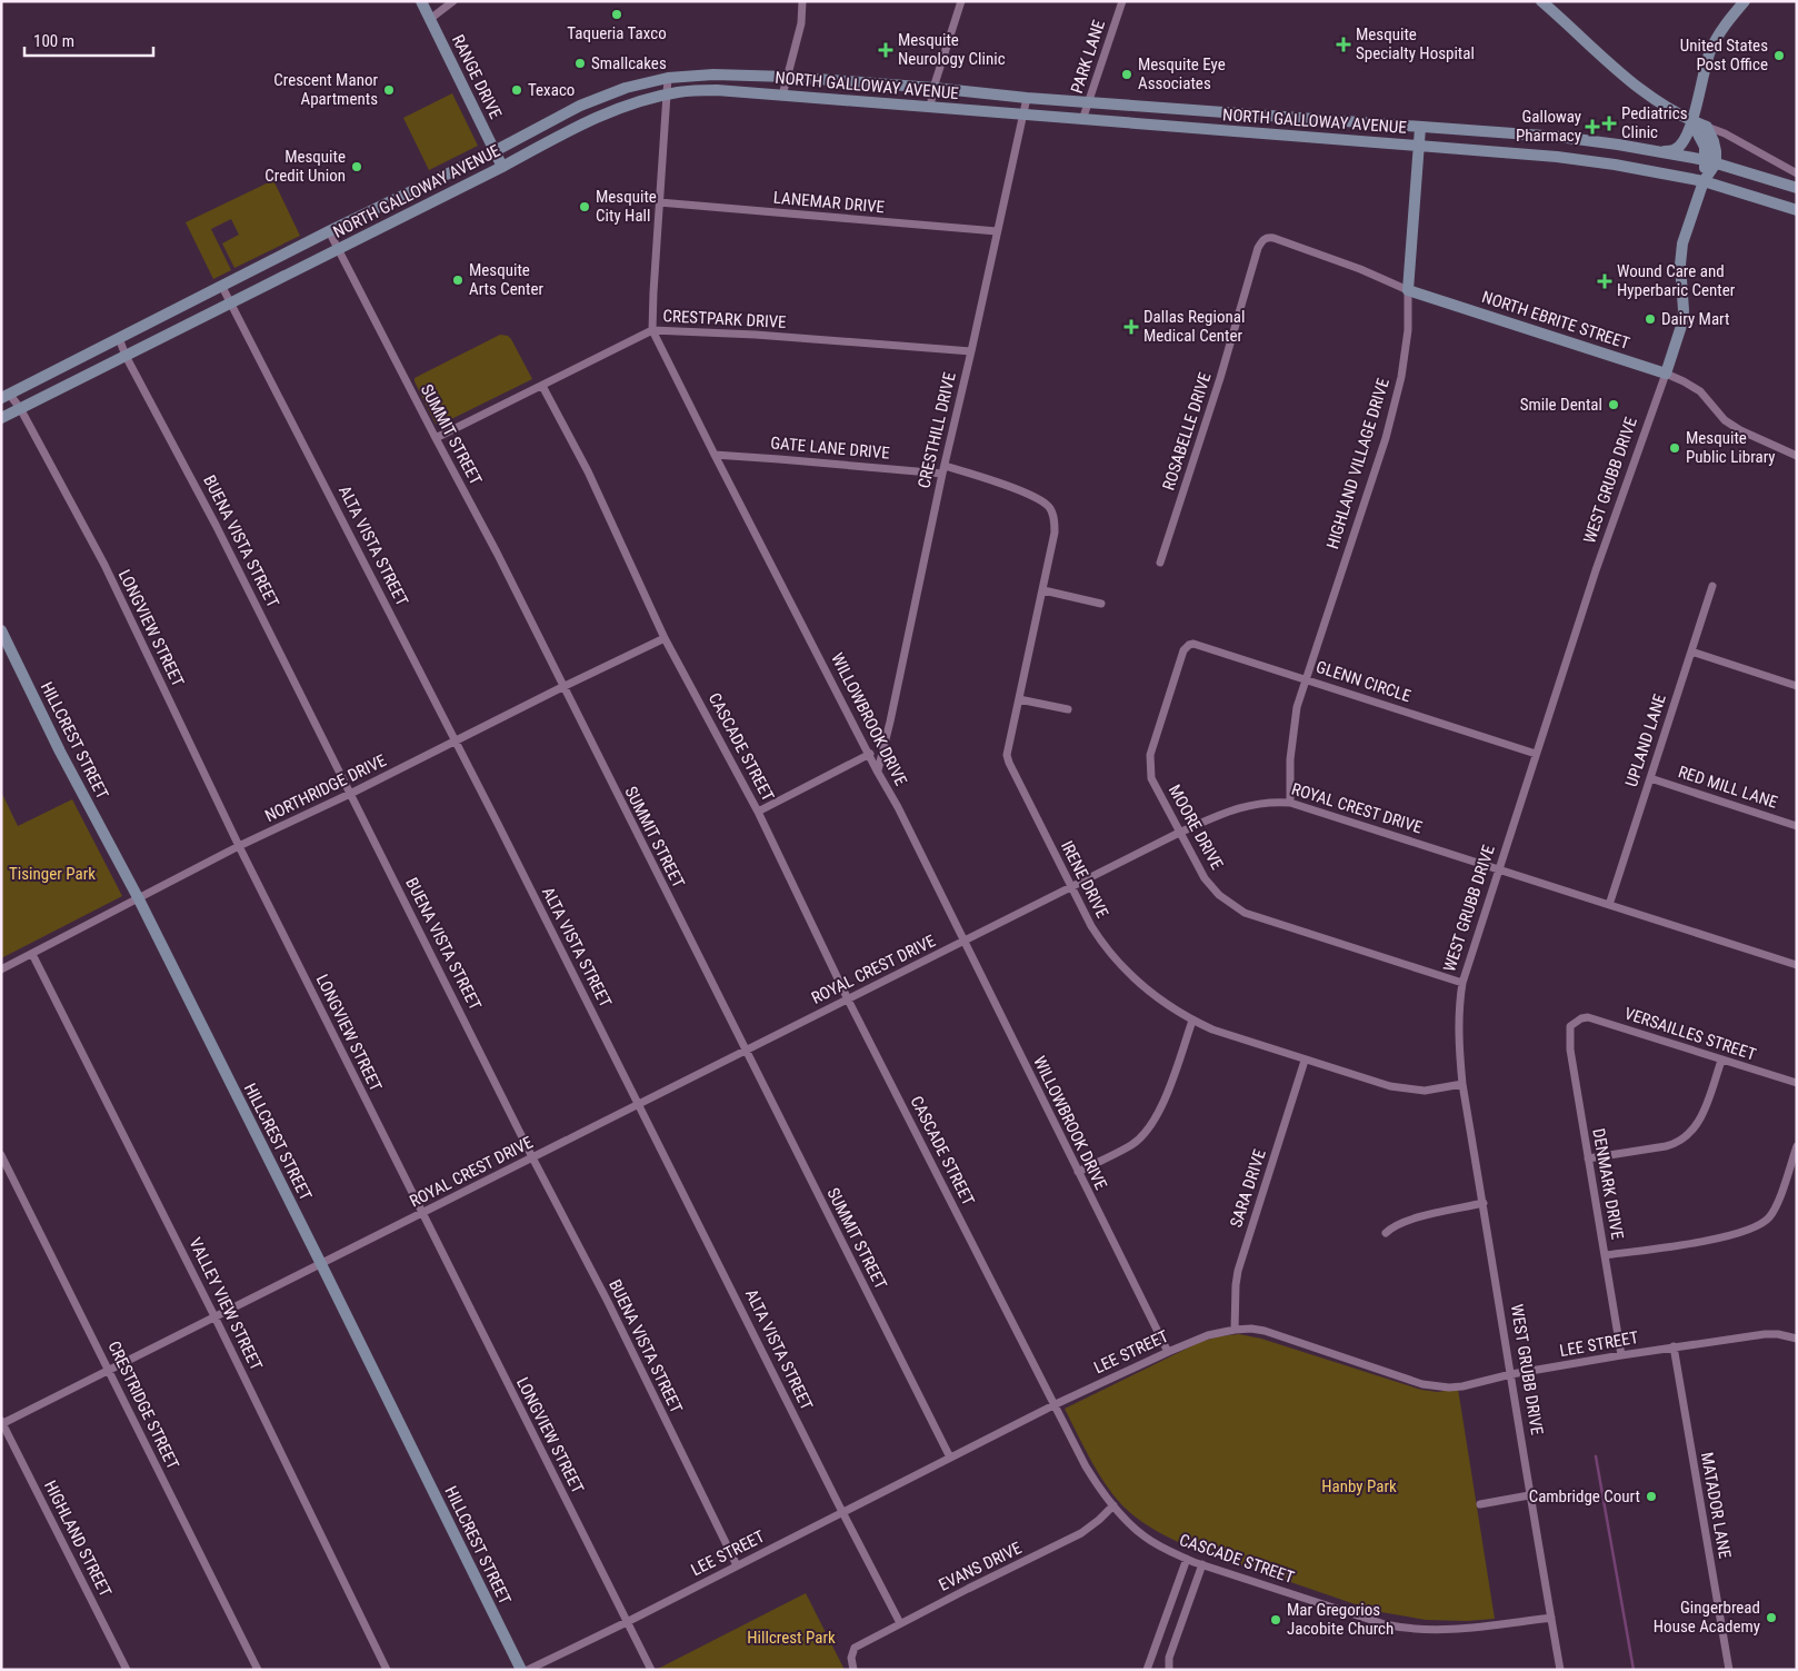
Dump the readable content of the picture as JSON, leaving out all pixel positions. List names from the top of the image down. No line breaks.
{"streets":{"main road":["RANGE DRIVE","NORTH GALLOWAY AVENUE","NORTH EBRITE STREET","HIGHLAND VILLAGE DRIVE","WEST GRUBB DRIVE","HILLCREST STREET"],"street":["PARK LANE","LANEMAR DRIVE","CRESTPARK DRIVE","CRESTHILL DRIVE","ROSABELLE DRIVE","SUMMIT STREET","GATE LANE DRIVE","BUENA VISTA STREET","ALTA VISTA STREET","LONGVIEW STREET","GLENN CIRCLE","WILLOWBROOK DRIVE","UPLAND LANE","CASCADE STREET","RED MILL LANE","NORTHRIDGE DRIVE","ROYAL CREST DRIVE","MOORE DRIVE","IRENE DRIVE","VERSAILLES STREET","DENMARK DRIVE","SARA DRIVE","VALLEY VIEW STREET","LEE STREET","CRESTRIDGE STREET","MATADOR LANE","HIGHLAND STREET","EVANS DRIVE"]},"crossings":[["PARK LANE","NORTH GALLOWAY AVENUE"],["RANGE DRIVE","NORTH GALLOWAY AVENUE"],["NORTH GALLOWAY AVENUE","CRESTHILL DRIVE"],["NORTH GALLOWAY AVENUE","SUMMIT STREET"],["NORTH GALLOWAY AVENUE","HIGHLAND VILLAGE DRIVE"],["NORTH GALLOWAY AVENUE","WEST GRUBB DRIVE"],["NORTH GALLOWAY AVENUE","BUENA VISTA STREET"],["NORTH GALLOWAY AVENUE","ALTA VISTA STREET"],["NORTH GALLOWAY AVENUE","LONGVIEW STREET"],["NORTH GALLOWAY AVENUE","WILLOWBROOK DRIVE"],["LANEMAR DRIVE","CRESTHILL DRIVE"],["LANEMAR DRIVE","WILLOWBROOK DRIVE"],["CRESTPARK DRIVE","CRESTHILL DRIVE"],["CRESTPARK DRIVE","SUMMIT STREET"],["CRESTPARK DRIVE","WILLOWBROOK DRIVE"],["CRESTPARK DRIVE","CASCADE STREET"],["NORTH EBRITE STREET","ROSABELLE DRIVE"],["NORTH EBRITE STREET","HIGHLAND VILLAGE DRIVE"],["NORTH EBRITE STREET","WEST GRUBB DRIVE"],["CRESTHILL DRIVE","GATE LANE DRIVE"],["CRESTHILL DRIVE","WILLOWBROOK DRIVE"],["SUMMIT STREET","NORTHRIDGE DRIVE"],["SUMMIT STREET","ROYAL CREST DRIVE"],["SUMMIT STREET","LEE STREET"],["GATE LANE DRIVE","WILLOWBROOK DRIVE"],["GATE LANE DRIVE","IRENE DRIVE"],["HIGHLAND VILLAGE DRIVE","GLENN CIRCLE"],["HIGHLAND VILLAGE DRIVE","ROYAL CREST DRIVE"],["WEST GRUBB DRIVE","GLENN CIRCLE"],["WEST GRUBB DRIVE","CASCADE STREET"],["WEST GRUBB DRIVE","ROYAL CREST DRIVE"],["WEST GRUBB DRIVE","MOORE DRIVE"],["WEST GRUBB DRIVE","IRENE DRIVE"],["WEST GRUBB DRIVE","LEE STREET"],["BUENA VISTA STREET","NORTHRIDGE DRIVE"],["BUENA VISTA STREET","ROYAL CREST DRIVE"],["BUENA VISTA STREET","LEE STREET"],["ALTA VISTA STREET","NORTHRIDGE DRIVE"],["ALTA VISTA STREET","ROYAL CREST DRIVE"],["ALTA VISTA STREET","LEE STREET"],["ALTA VISTA STREET","EVANS DRIVE"],["LONGVIEW STREET","NORTHRIDGE DRIVE"],["LONGVIEW STREET","ROYAL CREST DRIVE"],["LONGVIEW STREET","LEE STREET"],["GLENN CIRCLE","MOORE DRIVE"],["WILLOWBROOK DRIVE","ROYAL CREST DRIVE"],["WILLOWBROOK DRIVE","LEE STREET"],["HILLCREST STREET","NORTHRIDGE DRIVE"],["HILLCREST STREET","ROYAL CREST DRIVE"],["UPLAND LANE","RED MILL LANE"],["UPLAND LANE","ROYAL CREST DRIVE"],["CASCADE STREET","NORTHRIDGE DRIVE"],["CASCADE STREET","ROYAL CREST DRIVE"],["CASCADE STREET","LEE STREET"],["CASCADE STREET","EVANS DRIVE"],["NORTHRIDGE DRIVE","VALLEY VIEW STREET"],["ROYAL CREST DRIVE","MOORE DRIVE"],["ROYAL CREST DRIVE","IRENE DRIVE"],["ROYAL CREST DRIVE","VALLEY VIEW STREET"],["ROYAL CREST DRIVE","CRESTRIDGE STREET"],["ROYAL CREST DRIVE","HIGHLAND STREET"],["IRENE DRIVE","SARA DRIVE"],["VERSAILLES STREET","DENMARK DRIVE"],["DENMARK DRIVE","LEE STREET"],["SARA DRIVE","LEE STREET"],["LEE STREET","MATADOR LANE"]],"parks":["Tisinger Park","Hanby Park","Hillcrest Park"],"places":{"other":["Taqueria Taxco","United States Post Office","Smallcakes","Mesquite Eye Associates","Crescent Manor Apartments","Texaco","Mesquite Credit Union","Mesquite City Hall","Mesquite Arts Center","Dairy Mart","Smile Dental","Mesquite Public Library","Cambridge Court","Gingerbread House Academy","Mar Gregorios Jacobite Church"],"health":["Mesquite Specialty Hospital","Mesquite Neurology Clinic","Pediatrics Clinic","Galloway Pharmacy","Wound Care and Hyperbaric Center","Dallas Regional Medical Center"]},"scale_bar":"100 m"}
